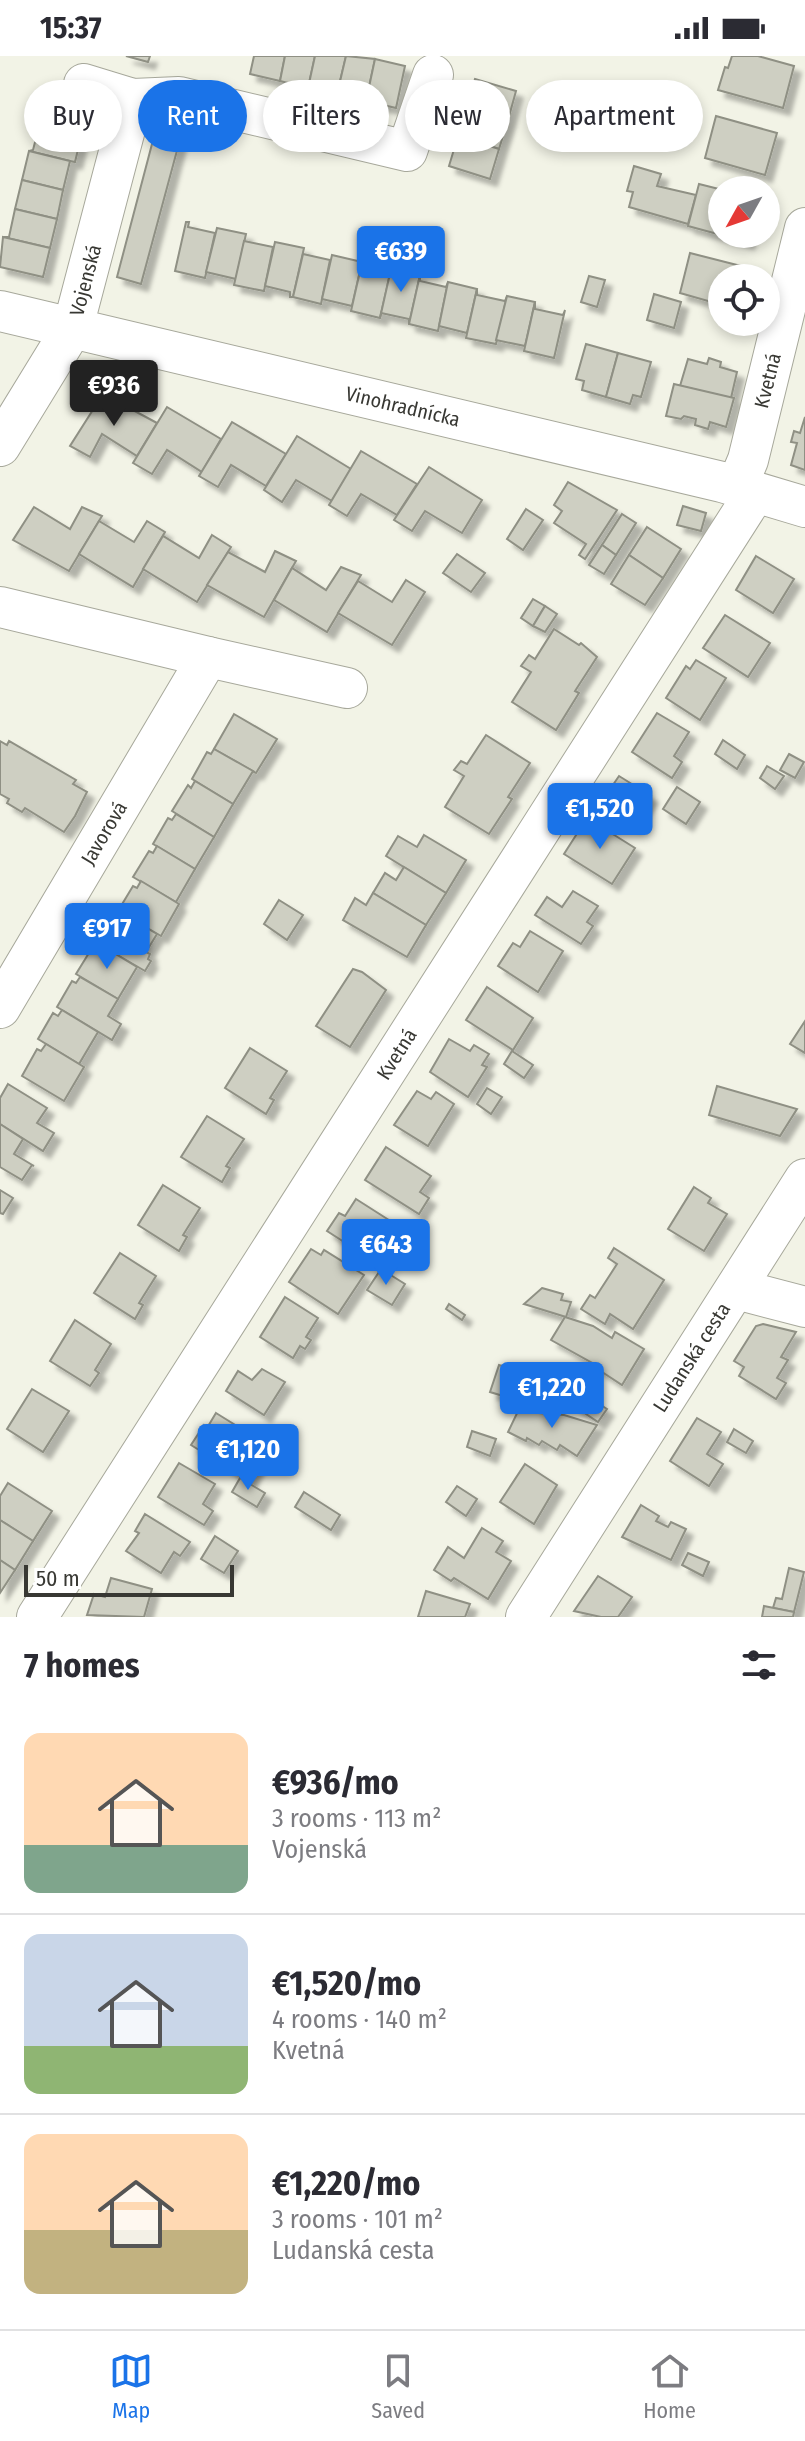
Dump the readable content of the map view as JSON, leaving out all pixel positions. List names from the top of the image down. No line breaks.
{"streets":{"street":["Vojenská","Kvetná","Vinohradnícka","Javorová","Ludanská cesta"]},"crossings":[["Vojenská","Vinohradnícka"],["Kvetná","Vinohradnícka"]],"scale_bar":"50 m","north":"bottom left","page":{"status":"15:37","chip":["Buy","Rent","Filters","New","Apartment"],"price":["€639","€936","€1,520","€917","€643","€1,220","€1,120"],"scale":"50 m","heading":"7 homes","list":[{"name":"€936/mo","note":"3 rooms · 113 m² · Vojenská"},{"name":"€1,520/mo","note":"4 rooms · 140 m² · Kvetná"},{"name":"€1,220/mo","note":"3 rooms · 101 m² · Ludanská cesta"}],"tabs":["Map","Saved","Home"]}}
